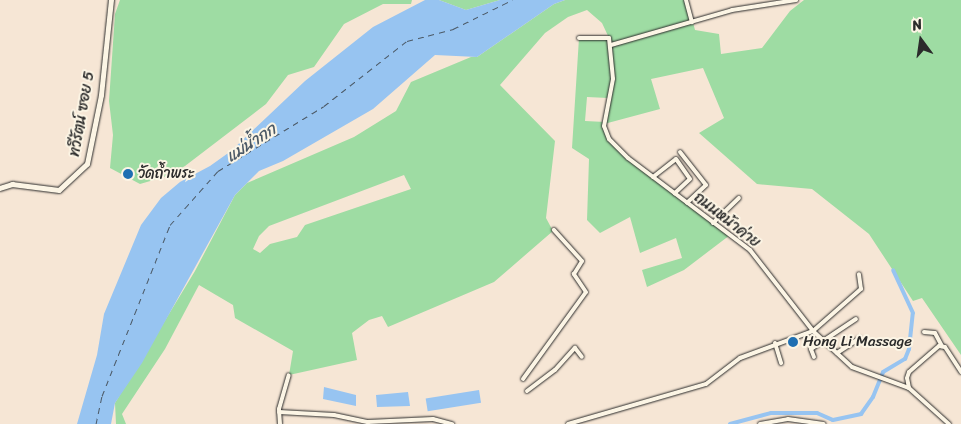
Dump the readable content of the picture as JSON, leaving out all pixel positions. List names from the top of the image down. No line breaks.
{"streets":{"street":["ทวีรัตน์ ซอย 5","ถนนหน้าค่าย"]},"water":["แม่น้ำกก"],"places":["วัดถ้ำพระ","Hong Li Massage"],"north":"top"}
